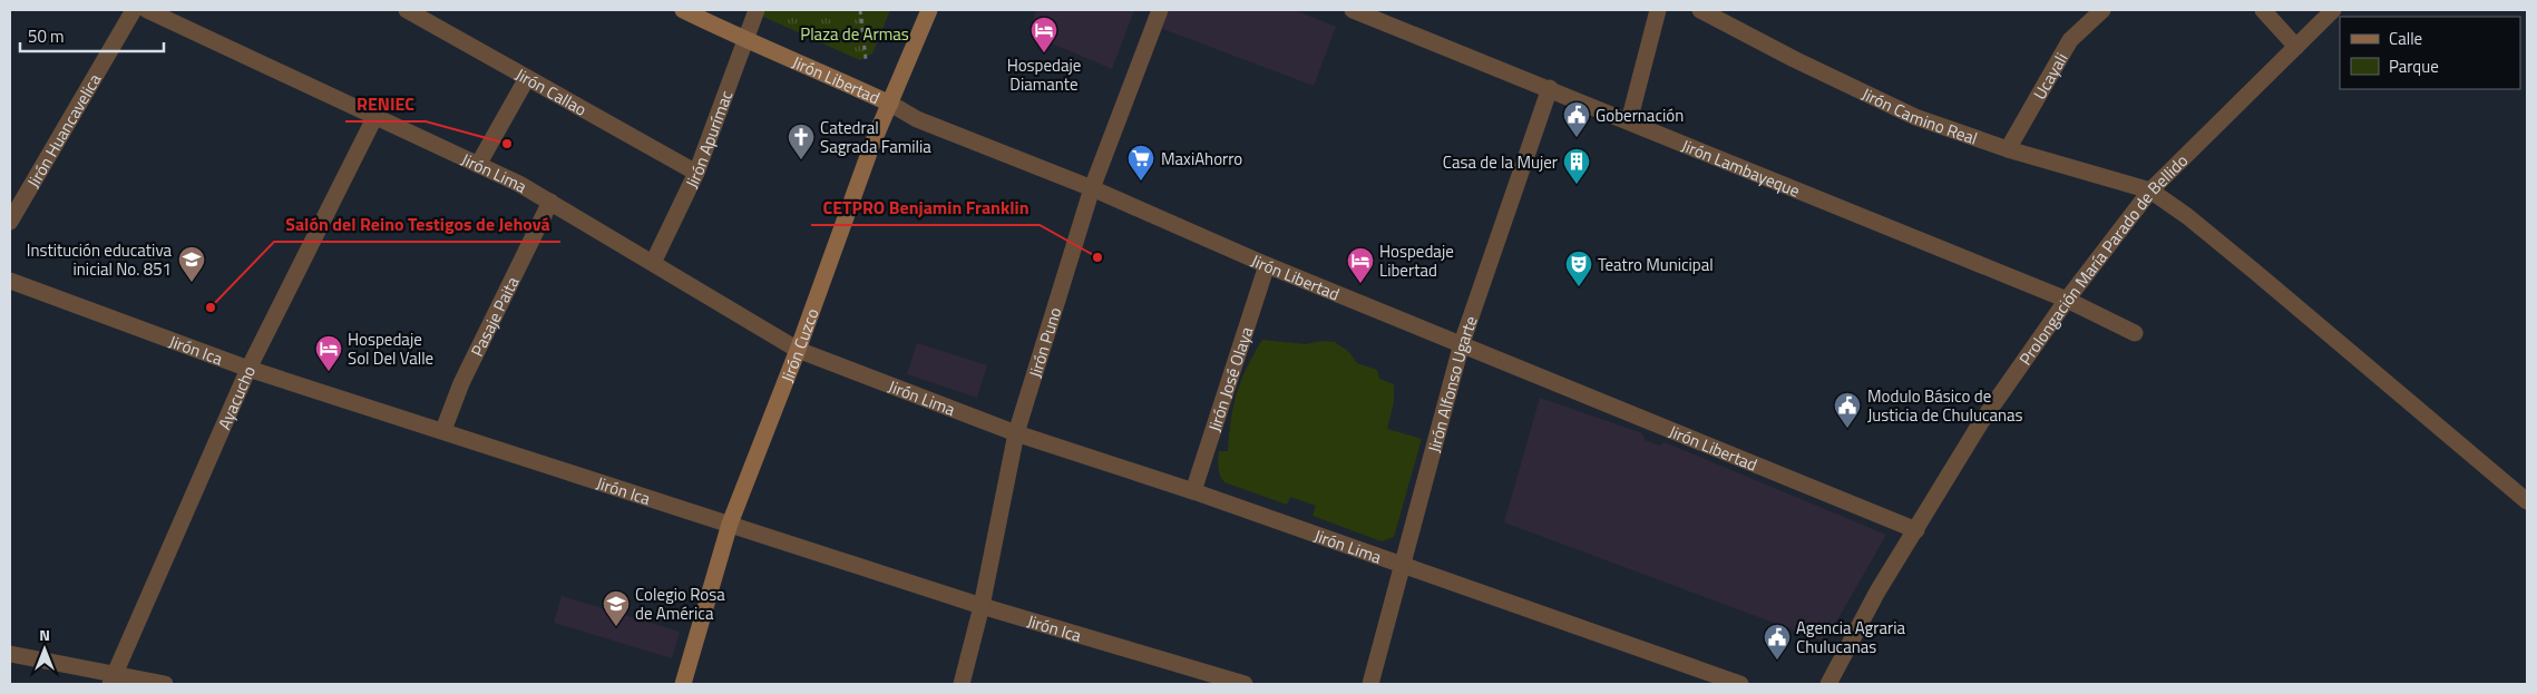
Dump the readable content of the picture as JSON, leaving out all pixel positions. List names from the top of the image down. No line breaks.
{"streets":{"street":["Ucayali","Jirón Libertad","Jirón Callao","Jirón Camino Real","Jirón Huancavelica","Jirón Apurímac","Jirón Lambayeque","Jirón Lima","Prolongación María Parado de Bellido","Pasaje Paita","Jirón Puno","Jirón Cuzco","Jirón Ica","Jirón José Olaya","Jirón Alfonso Ugarte","Ayacucho"]},"crossings":[["Ucayali","Jirón Camino Real"],["Jirón Libertad","Jirón Apurímac"],["Jirón Libertad","Prolongación María Parado de Bellido"],["Jirón Libertad","Jirón Puno"],["Jirón Libertad","Jirón Cuzco"],["Jirón Libertad","Jirón José Olaya"],["Jirón Libertad","Jirón Alfonso Ugarte"],["Jirón Callao","Jirón Apurímac"],["Jirón Camino Real","Prolongación María Parado de Bellido"],["Jirón Apurímac","Jirón Lima"],["Jirón Lambayeque","Prolongación María Parado de Bellido"],["Jirón Lambayeque","Jirón Alfonso Ugarte"],["Jirón Lima","Pasaje Paita"],["Jirón Lima","Jirón Puno"],["Jirón Lima","Jirón Cuzco"],["Jirón Lima","Jirón José Olaya"],["Jirón Lima","Jirón Alfonso Ugarte"],["Jirón Lima","Ayacucho"],["Pasaje Paita","Jirón Ica"],["Jirón Puno","Jirón Ica"],["Jirón Cuzco","Jirón Ica"],["Jirón Ica","Ayacucho"]],"parks":["Plaza de Armas"],"places":{"hotel":["Hospedaje Diamante","Hospedaje Libertad","Hospedaje Sol Del Valle"],"public building":["Gobernación","Modulo Básico de Justicia de Chulucanas","Agencia Agraria Chulucanas"],"other":["RENIEC","CETPRO Benjamin Franklin","Salón del Reino Testigos de Jehová"],"church":["Catedral Sagrada Familia"],"supermarket":["MaxiAhorro"],"building":["Casa de la Mujer"],"school or university":["Institución educativa inicial No. 851","Colegio Rosa de América"],"theatre":["Teatro Municipal"]},"legend":["Calle","Parque"],"scale_bar":"50 m","north":"top"}
